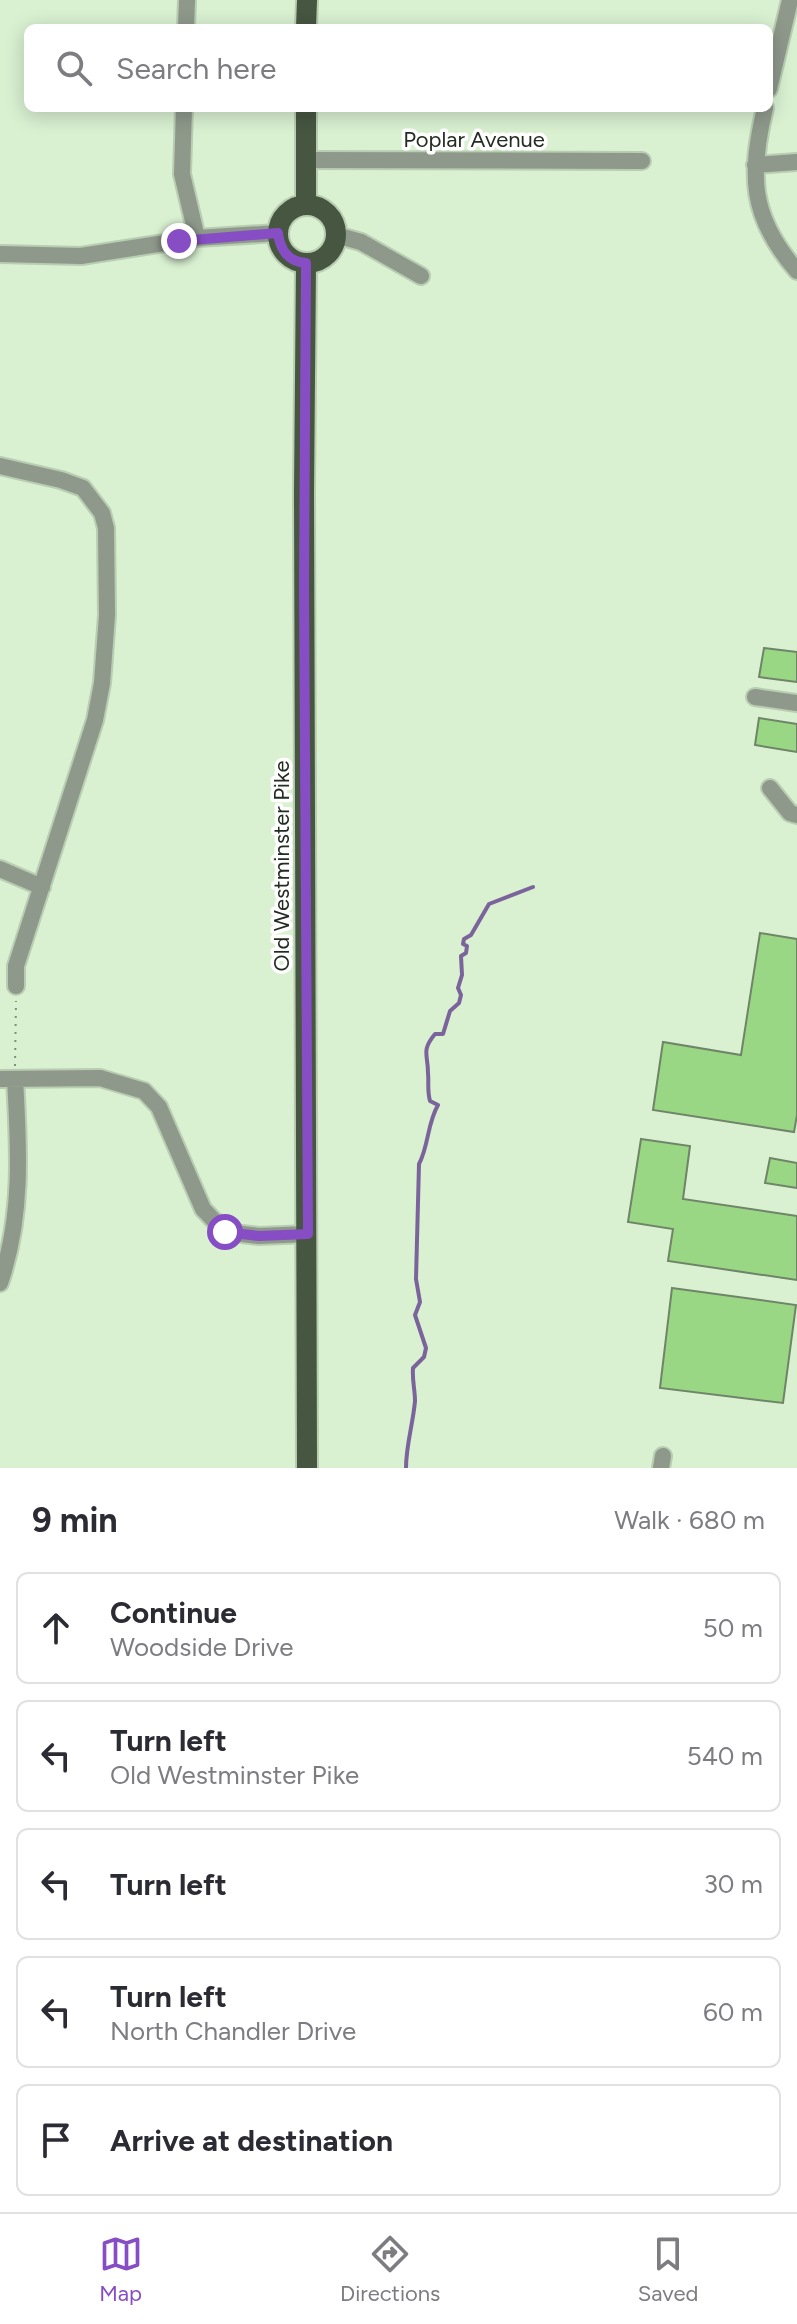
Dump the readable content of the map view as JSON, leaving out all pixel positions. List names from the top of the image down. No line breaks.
{"streets":{"main road":["Old Westminster Pike"],"street":["Poplar Avenue"]},"page":{"search":"Search here","heading":["9 min","Walk · 680 m"],"list":[["Continue","Woodside Drive","50 m"],["Turn left","Old Westminster Pike","540 m"],["Turn left","30 m"],["Turn left","North Chandler Drive","60 m"],"Arrive at destination"],"nav":["Map","Directions","Saved"]}}
